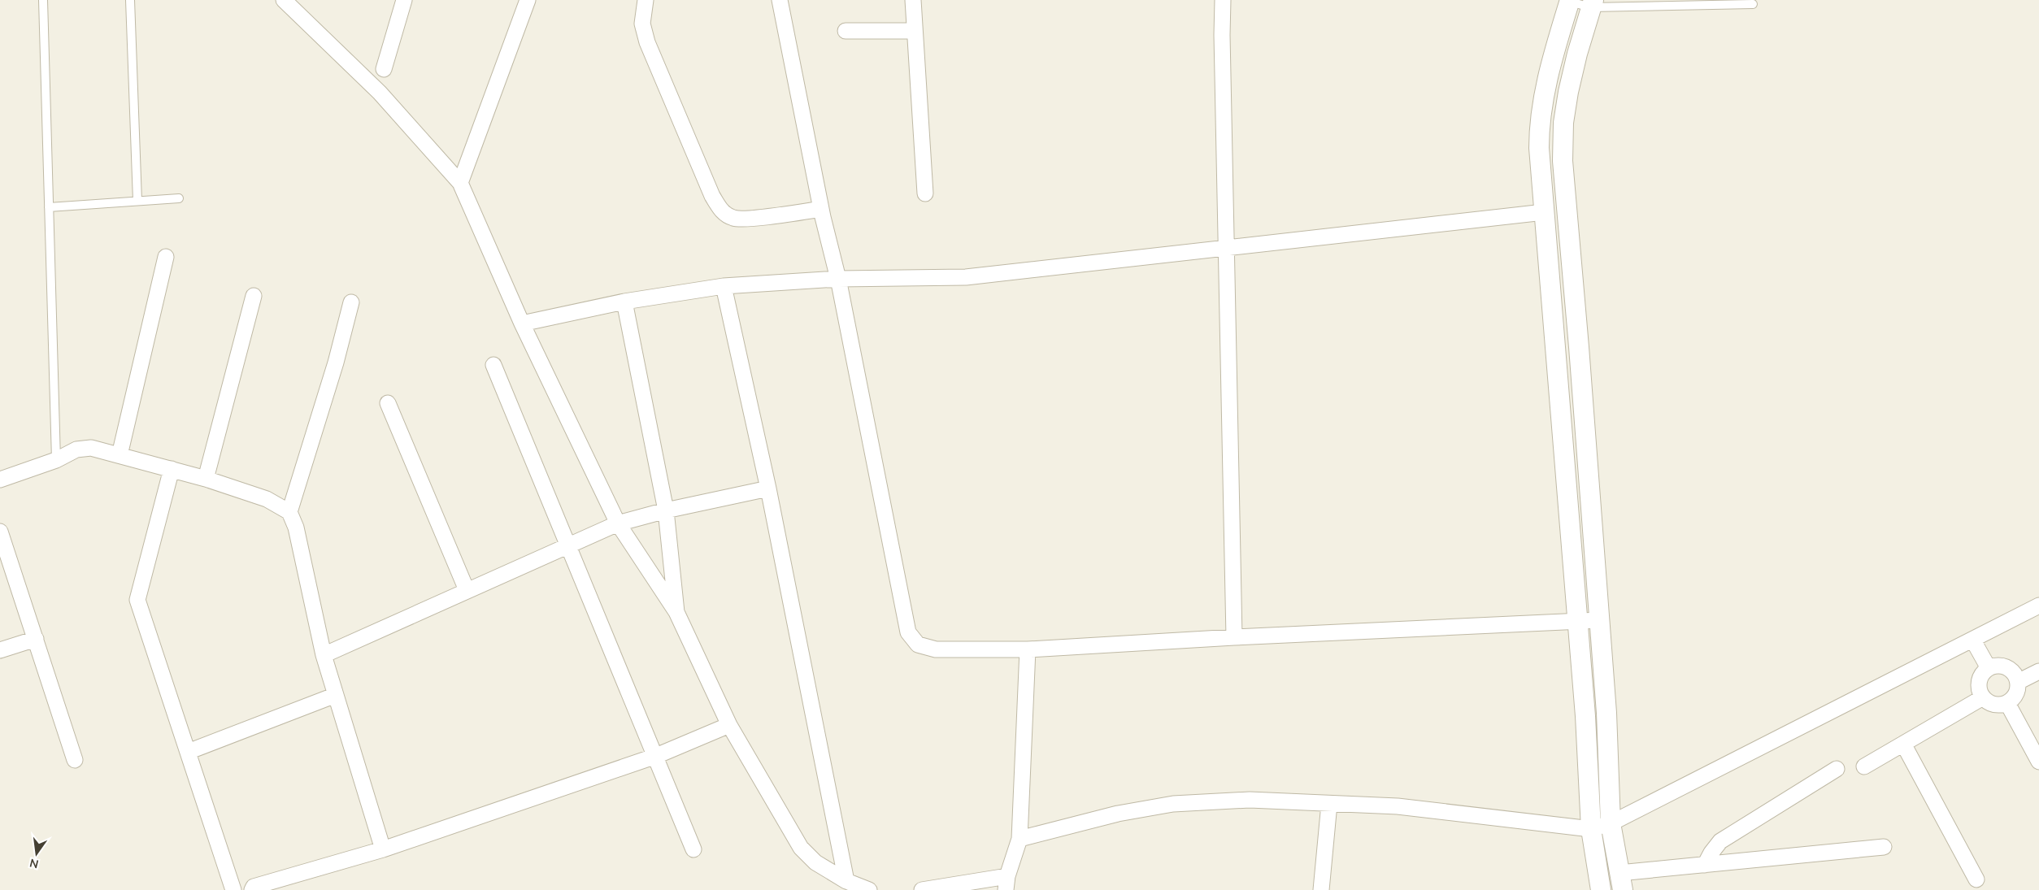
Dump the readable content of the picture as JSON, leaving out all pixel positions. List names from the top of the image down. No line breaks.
{"north":"bottom"}
